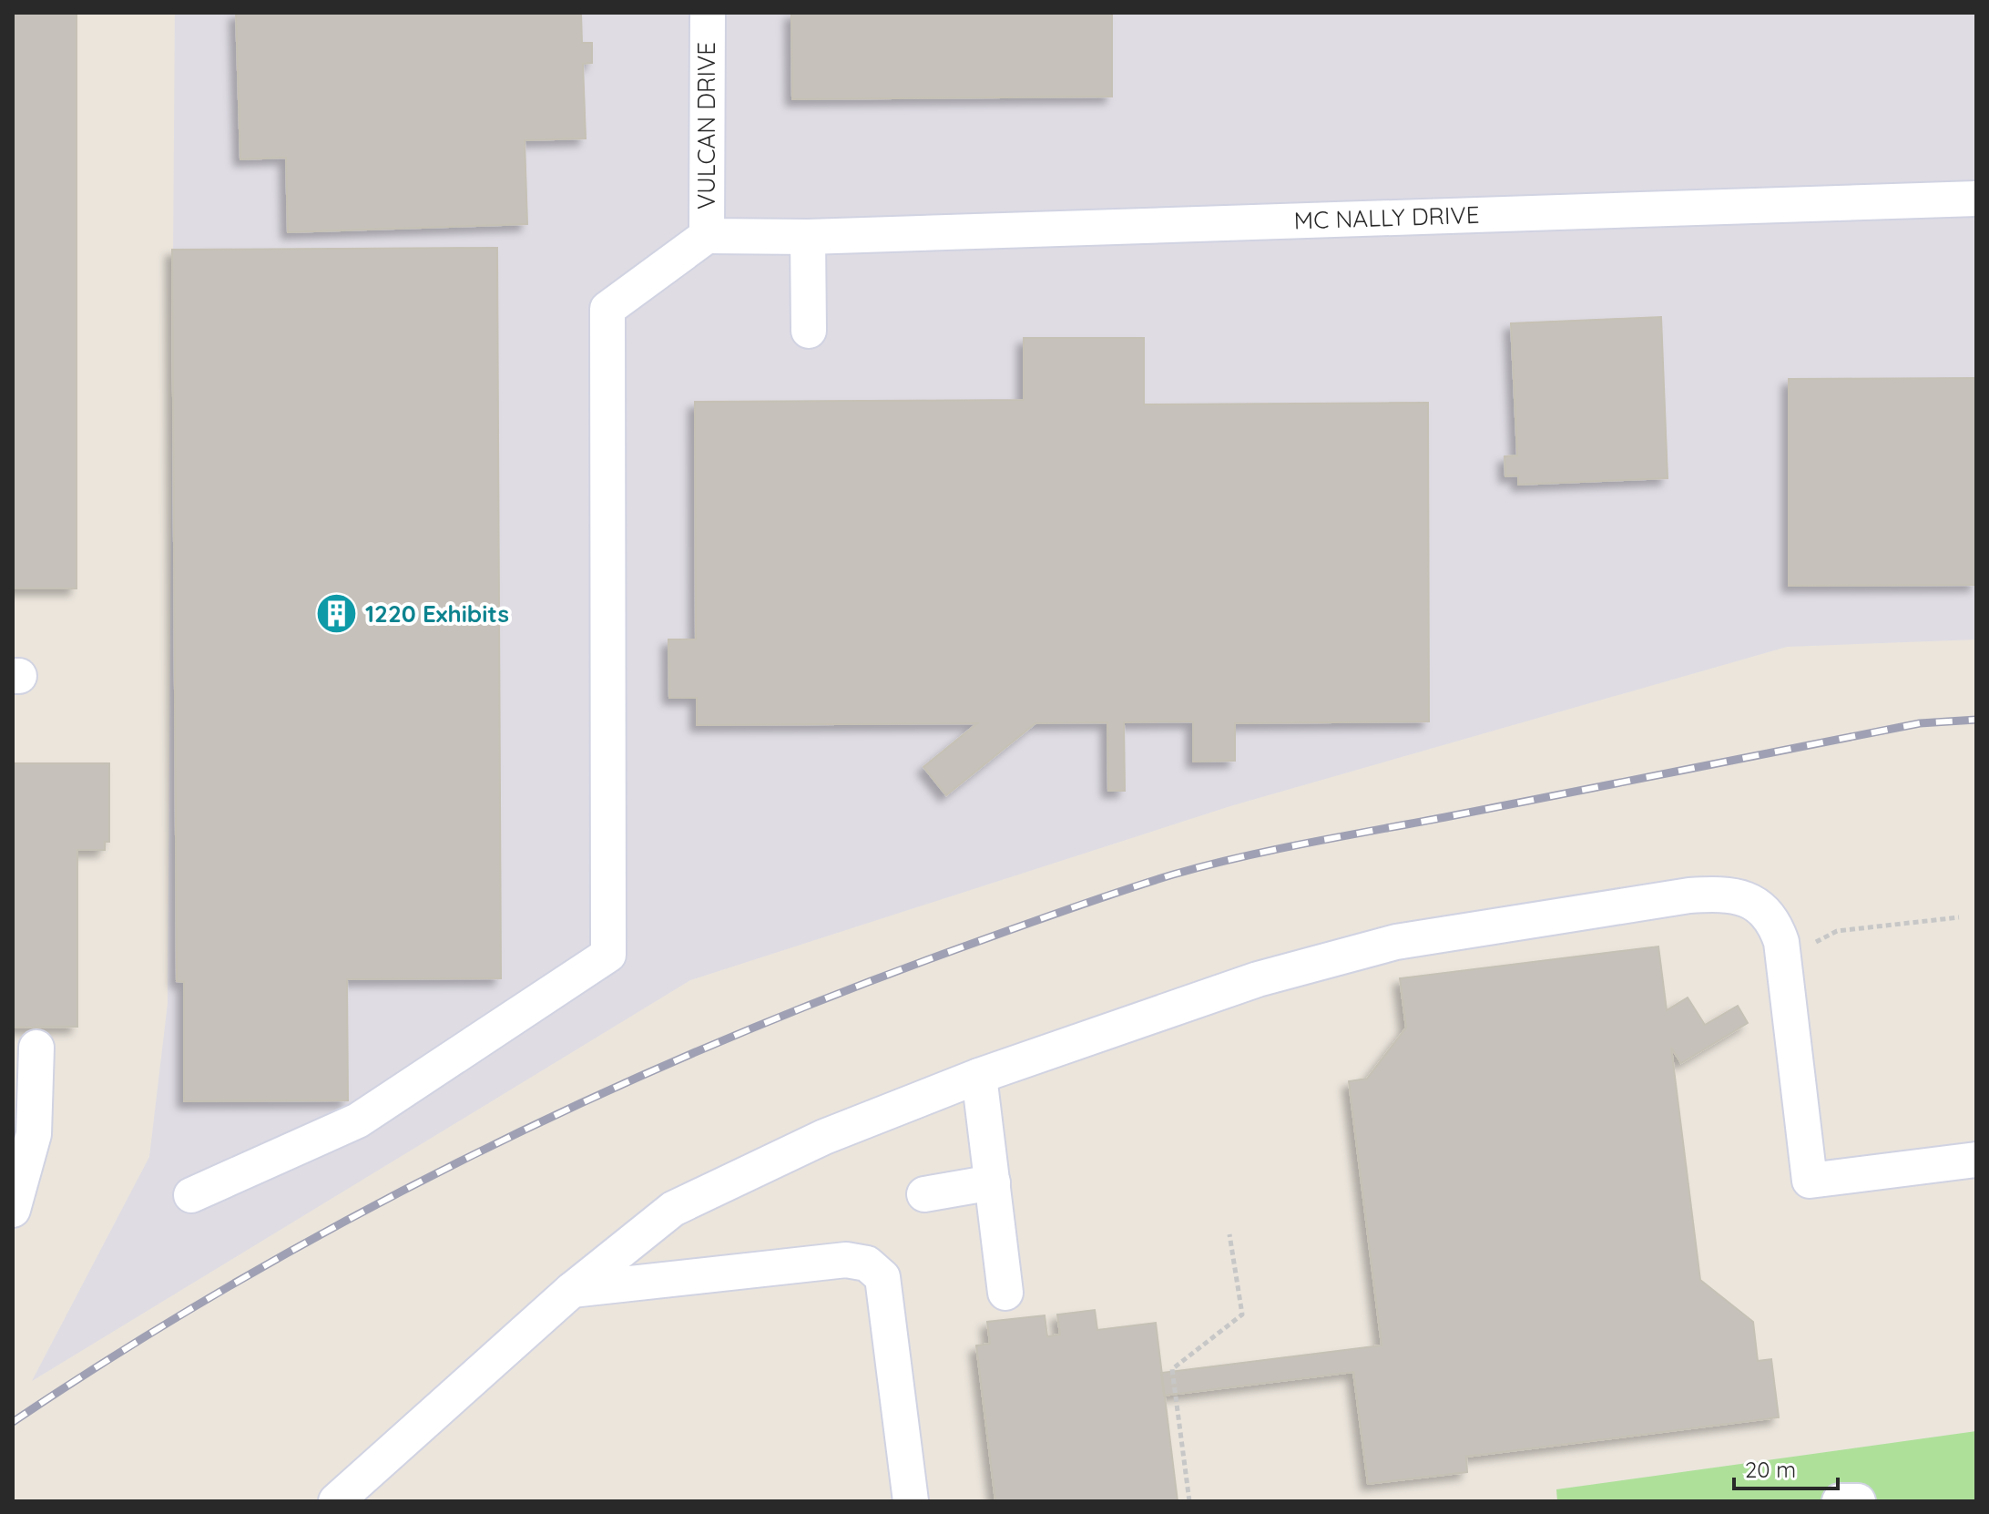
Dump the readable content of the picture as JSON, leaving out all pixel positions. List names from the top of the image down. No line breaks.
{"streets":{"street":["VULCAN DRIVE","MC NALLY DRIVE"]},"crossings":[["VULCAN DRIVE","MC NALLY DRIVE"]],"places":{"building":["1220 Exhibits"]},"scale_bar":"20 m"}
